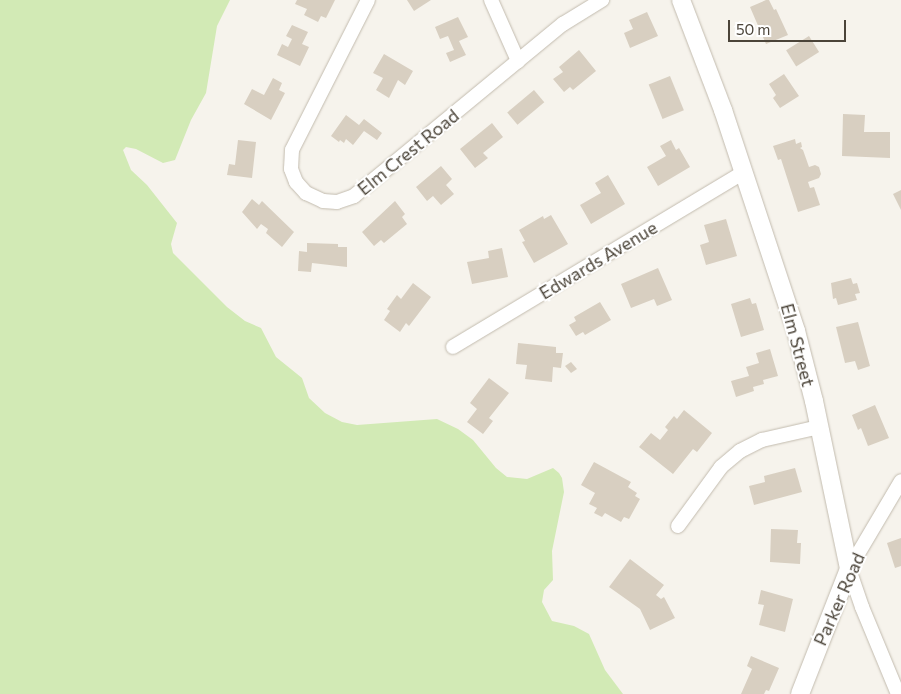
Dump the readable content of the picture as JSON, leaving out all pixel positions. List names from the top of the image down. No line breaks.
{"streets":{"street":["Elm Crest Road","Edwards Avenue","Elm Street","Parker Road"]},"crossings":[["Edwards Avenue","Elm Street"],["Elm Street","Parker Road"]],"scale_bar":"50 m"}
